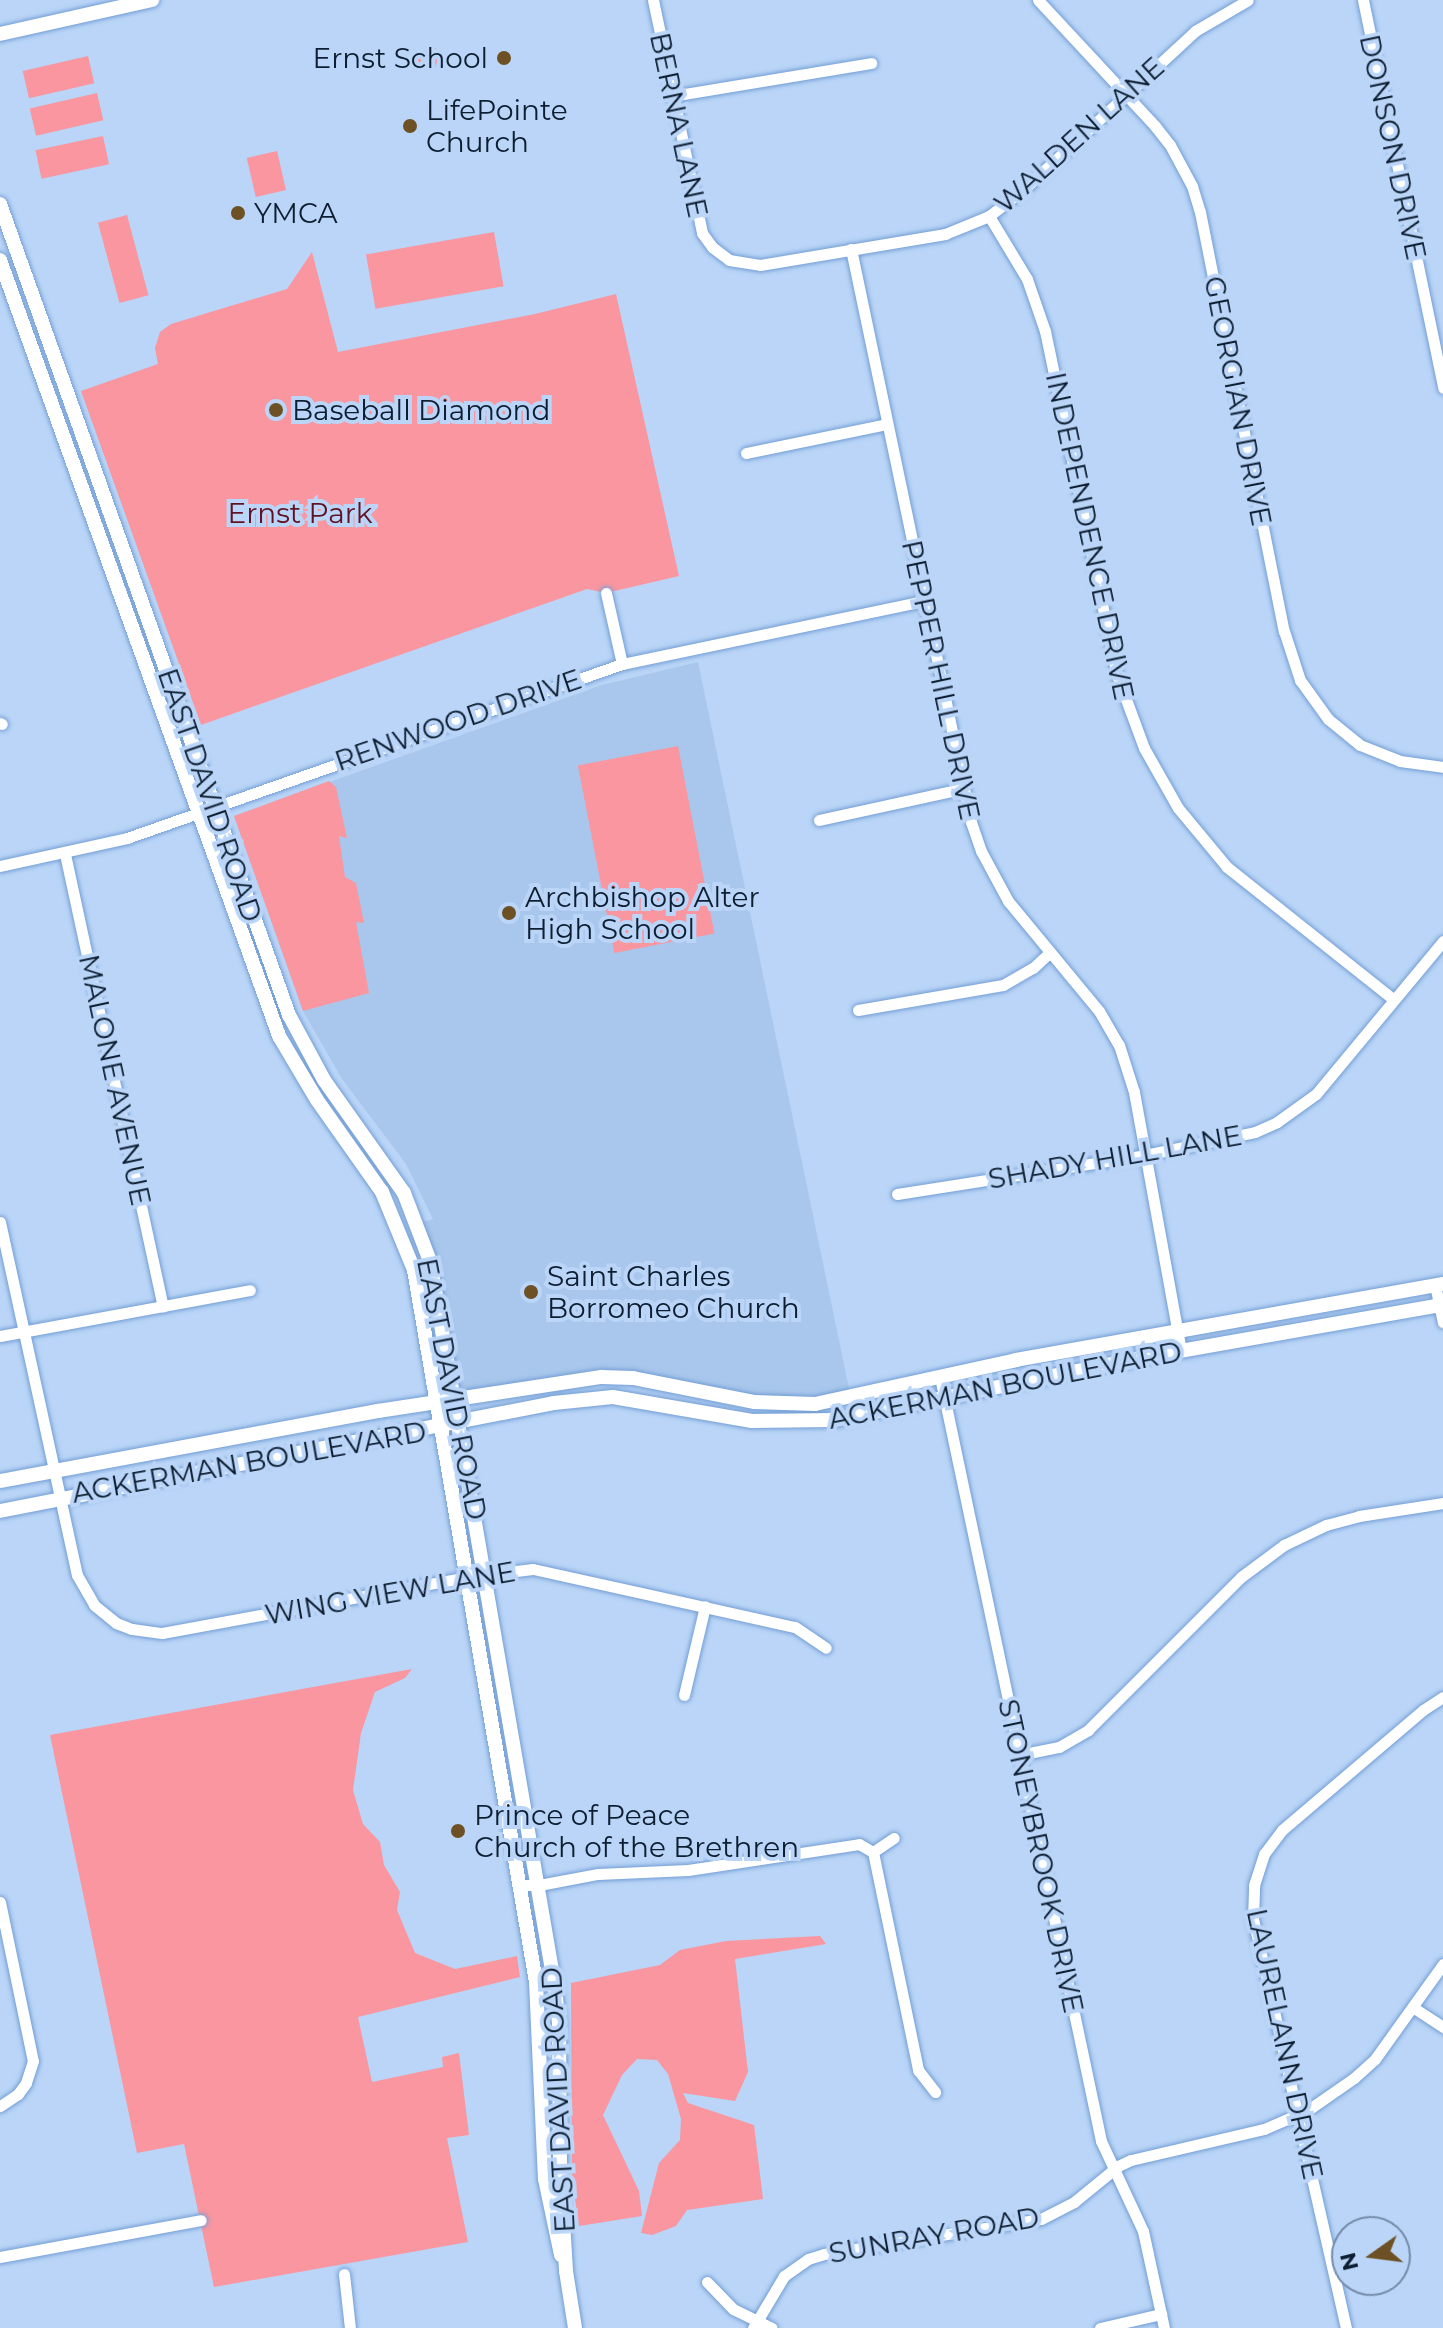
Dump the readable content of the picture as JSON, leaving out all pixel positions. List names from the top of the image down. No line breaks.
{"streets":{"street":["BERNA LANE","WALDEN LANE","DONSON DRIVE","GEORGIAN DRIVE","INDEPENDENCE DRIVE","PEPPER HILL DRIVE","RENWOOD DRIVE","EAST DAVID ROAD","MALONE AVENUE","SHADY HILL LANE","ACKERMAN BOULEVARD","WING VIEW LANE","STONEYBROOK DRIVE","LAURELANN DRIVE","SUNRAY ROAD"]},"crossings":[["BERNA LANE","WALDEN LANE"],["WALDEN LANE","GEORGIAN DRIVE"],["WALDEN LANE","INDEPENDENCE DRIVE"],["WALDEN LANE","PEPPER HILL DRIVE"],["INDEPENDENCE DRIVE","SHADY HILL LANE"],["PEPPER HILL DRIVE","RENWOOD DRIVE"],["PEPPER HILL DRIVE","SHADY HILL LANE"],["PEPPER HILL DRIVE","ACKERMAN BOULEVARD"],["RENWOOD DRIVE","EAST DAVID ROAD"],["RENWOOD DRIVE","MALONE AVENUE"],["EAST DAVID ROAD","ACKERMAN BOULEVARD"],["EAST DAVID ROAD","WING VIEW LANE"],["ACKERMAN BOULEVARD","WING VIEW LANE"],["ACKERMAN BOULEVARD","STONEYBROOK DRIVE"],["STONEYBROOK DRIVE","SUNRAY ROAD"],["LAURELANN DRIVE","SUNRAY ROAD"]],"parks":["Ernst Park"],"places":["Ernst School","LifePointe Church","YMCA","Baseball Diamond","Archbishop Alter High School","Saint Charles Borromeo Church","Prince of Peace Church of the Brethren"],"north":"left"}
